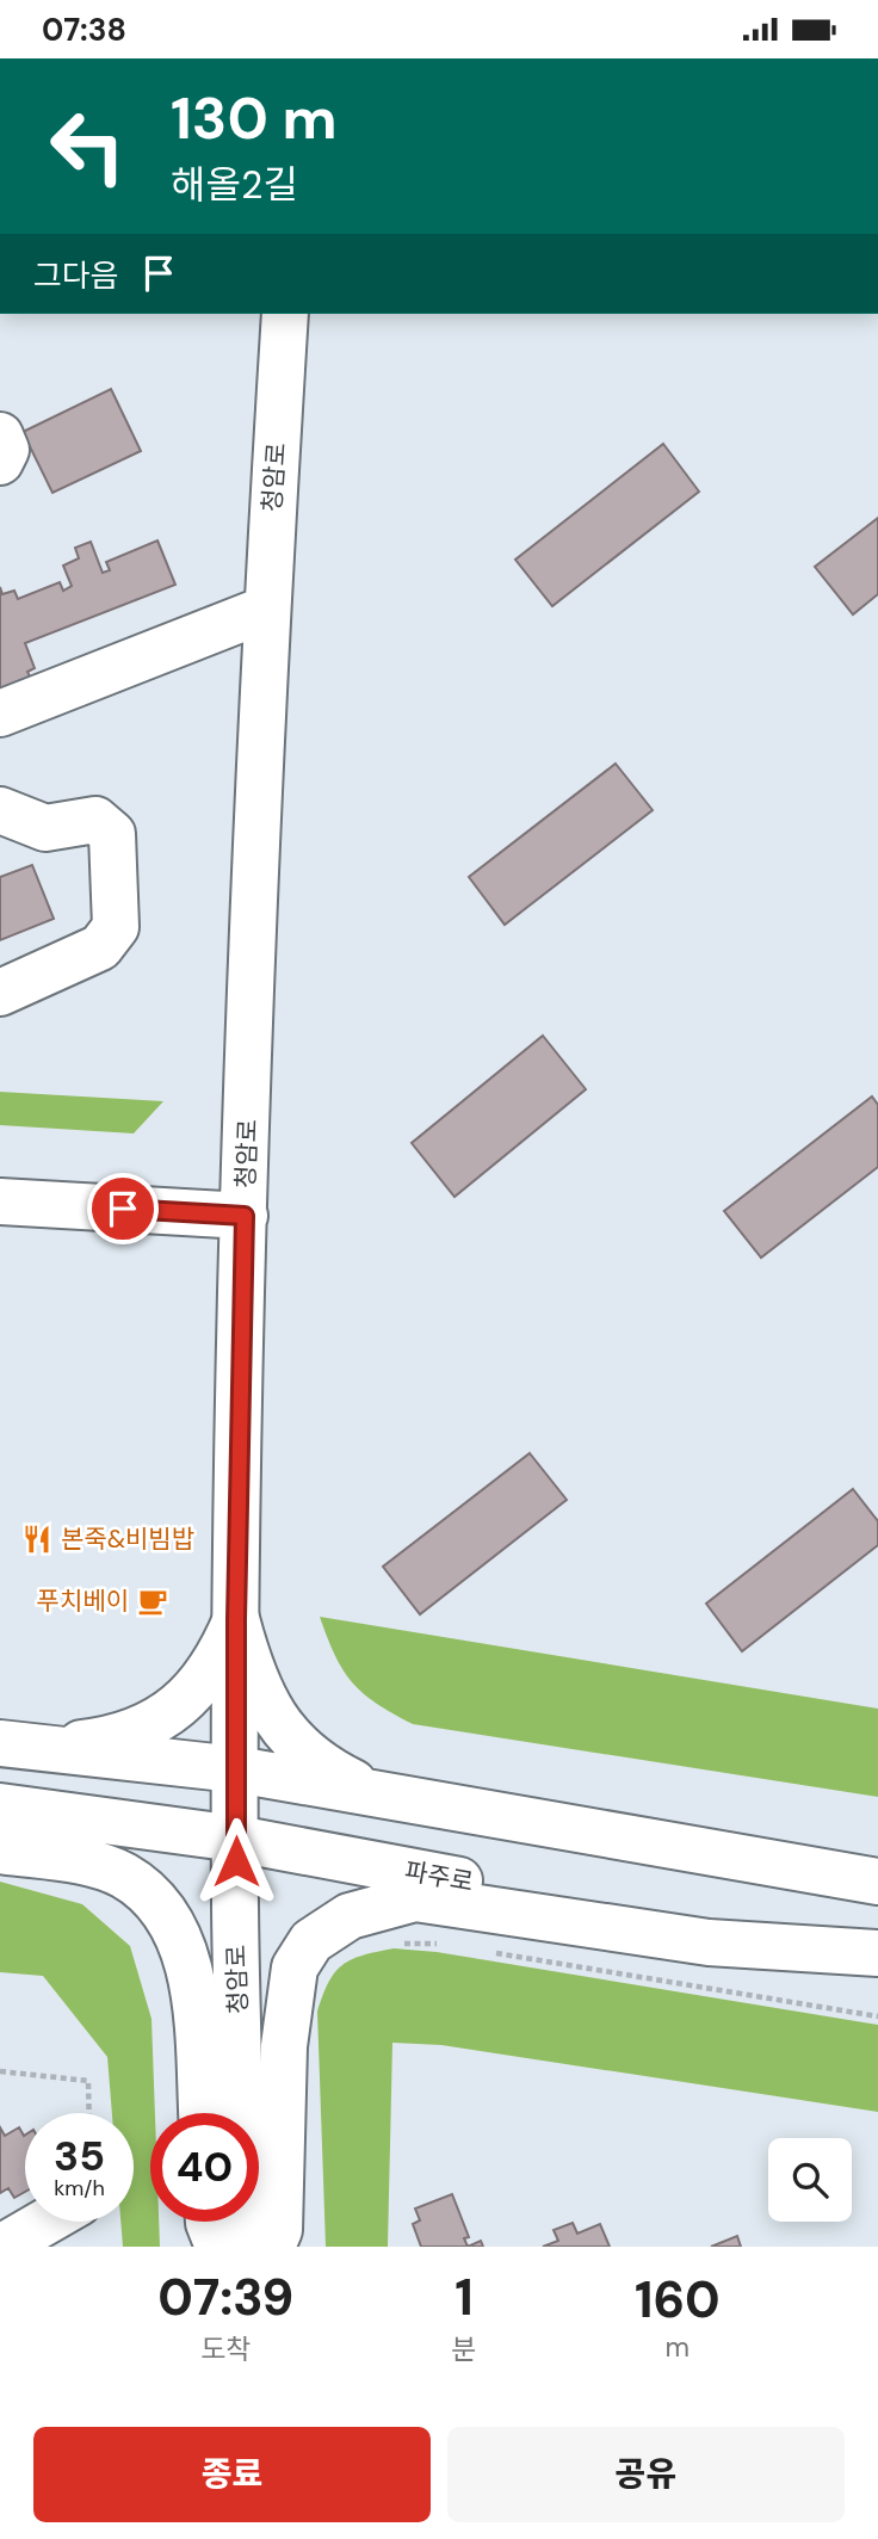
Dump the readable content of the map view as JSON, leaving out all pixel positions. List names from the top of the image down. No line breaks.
{"streets":{"main road":["청암로","파주로"]},"crossings":[["청암로","파주로"]],"places":{"restaurant":["본죽&비빔밥"],"cafe":["푸치베이"]},"page":{"status":"07:38","turn":["130 m","해올2길"],"then":"그다음","speed":"35 km/h","limit":"40","eta":["07:39","도착","1","분","160","m"],"buttons":["종료","공유"]}}
